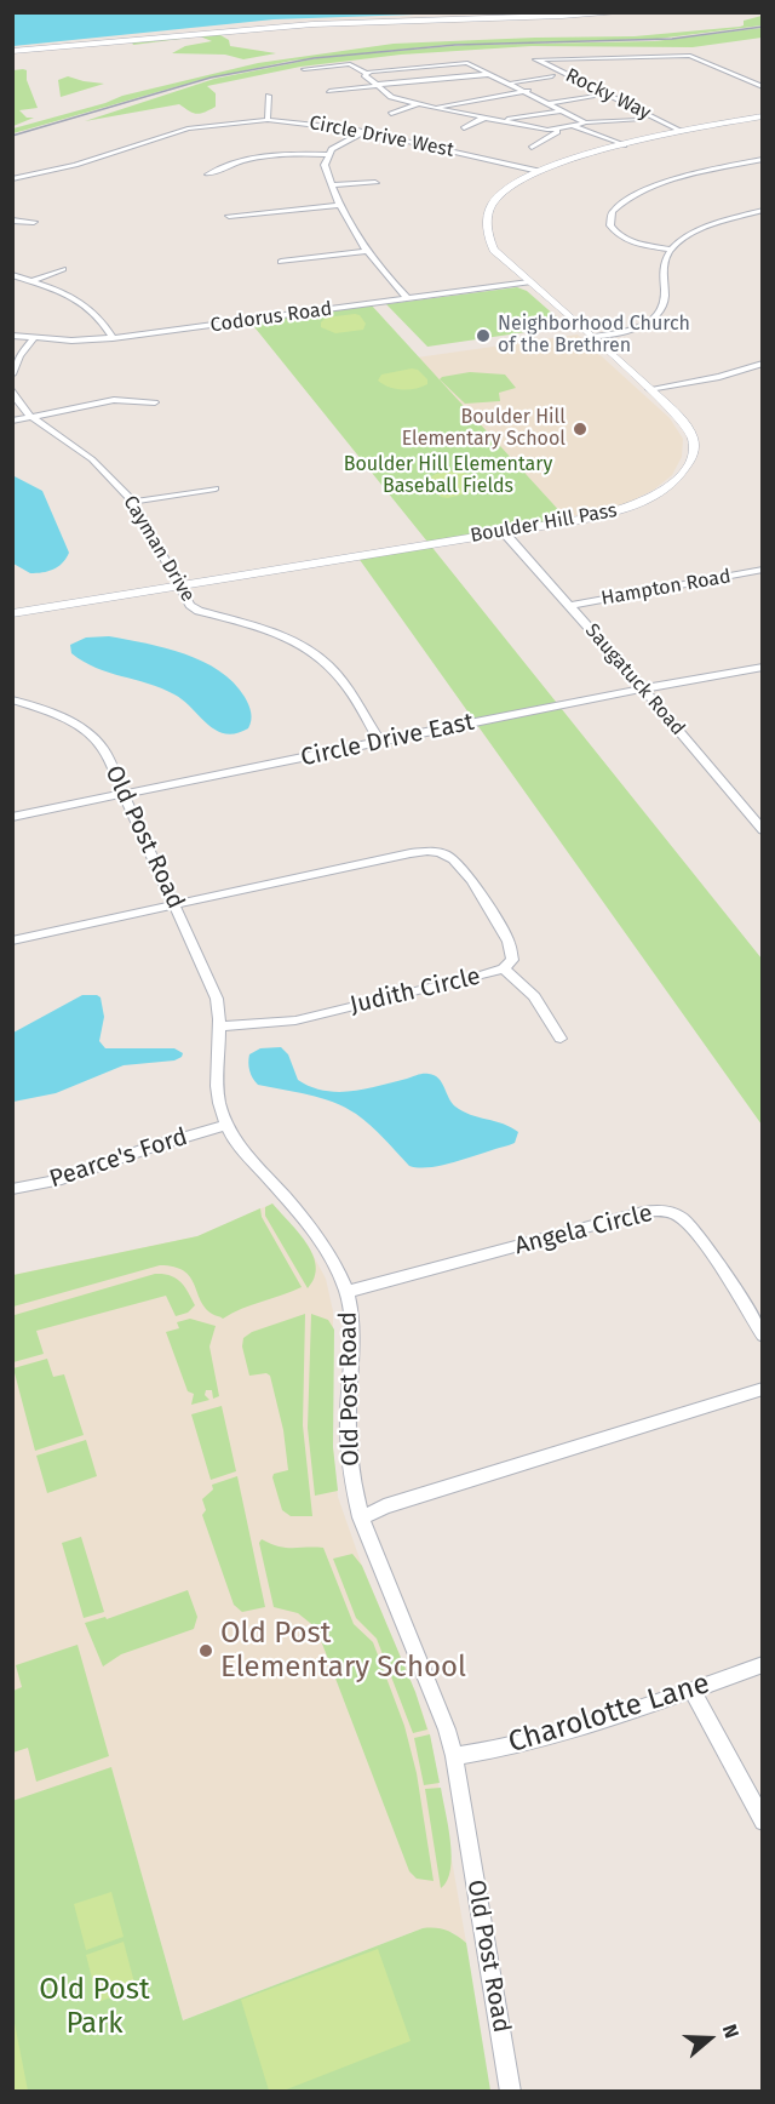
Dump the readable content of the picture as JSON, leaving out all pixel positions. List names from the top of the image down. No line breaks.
{"streets":{"street":["Rocky Way","Circle Drive West","Codorus Road","Boulder Hill Pass","Cayman Drive","Hampton Road","Saugatuck Road","Circle Drive East","Old Post Road","Judith Circle","Pearce's Ford","Angela Circle","Charolotte Lane"]},"crossings":[["Rocky Way","Boulder Hill Pass"],["Circle Drive West","Boulder Hill Pass"],["Codorus Road","Boulder Hill Pass"],["Boulder Hill Pass","Cayman Drive"],["Boulder Hill Pass","Saugatuck Road"],["Cayman Drive","Circle Drive East"],["Hampton Road","Saugatuck Road"],["Saugatuck Road","Circle Drive East"],["Circle Drive East","Old Post Road"],["Old Post Road","Judith Circle"],["Old Post Road","Pearce's Ford"],["Old Post Road","Angela Circle"],["Old Post Road","Charolotte Lane"]],"parks":["Boulder Hill Elementary Baseball Fields","Old Post Park"],"places":["Neighborhood Church of the Brethren","Boulder Hill Elementary School","Old Post Elementary School"],"north":"right"}
